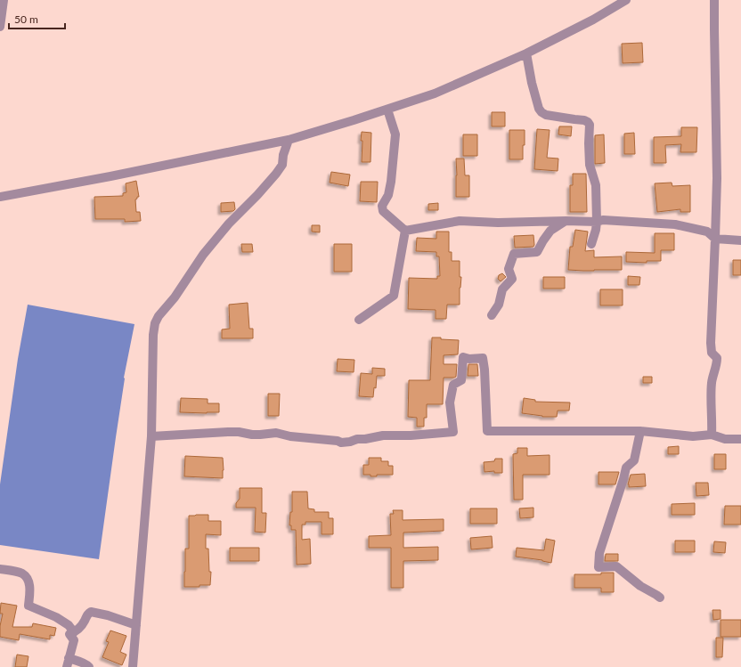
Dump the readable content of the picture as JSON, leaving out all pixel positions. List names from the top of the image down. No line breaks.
{"scale_bar":"50 m"}
